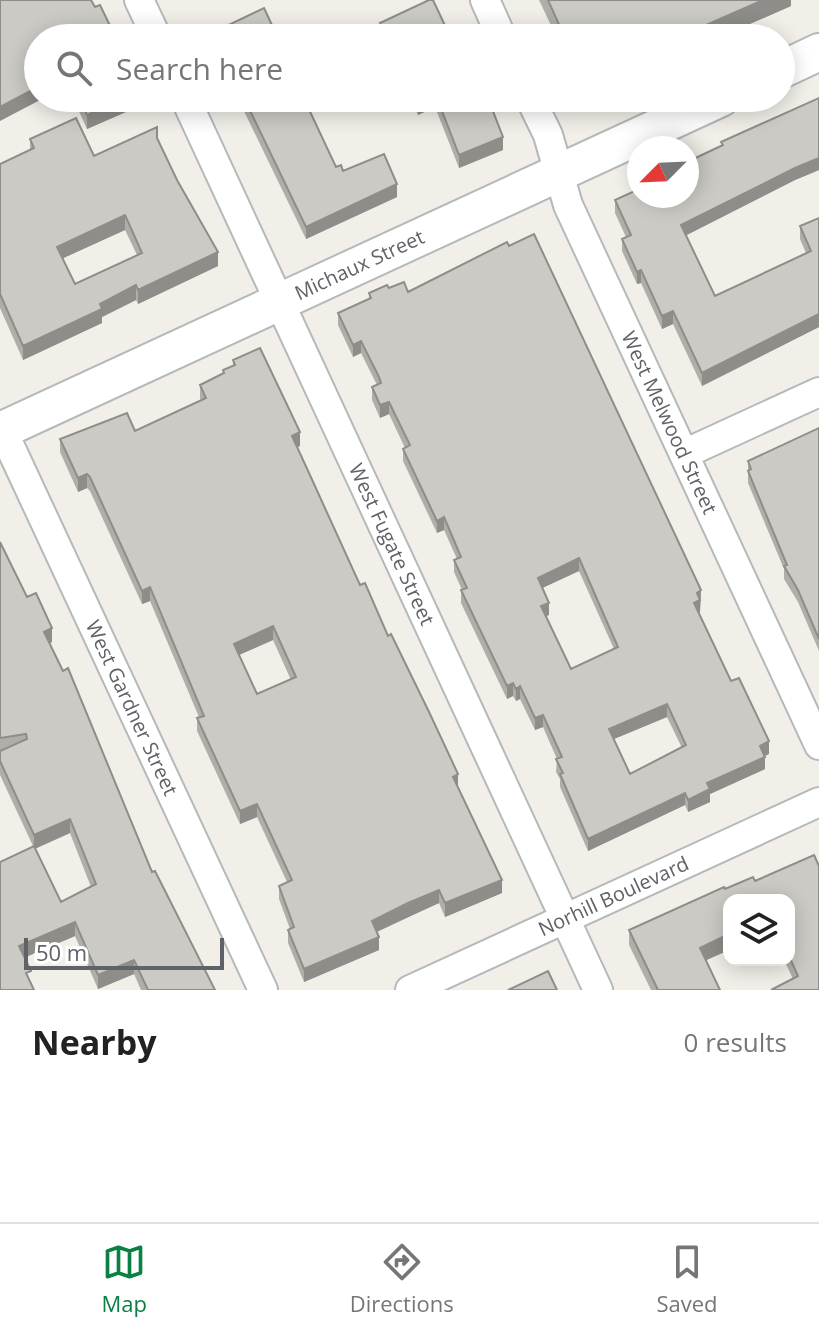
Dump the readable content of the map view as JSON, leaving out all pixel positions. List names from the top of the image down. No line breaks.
{"streets":{"street":["Michaux Street","West Melwood Street","West Fugate Street","West Gardner Street","Norhill Boulevard"]},"crossings":[["Michaux Street","West Melwood Street"],["Michaux Street","West Fugate Street"],["Michaux Street","West Gardner Street"],["West Fugate Street","Norhill Boulevard"]],"scale_bar":"50 m","north":"bottom left","page":{"search":"Search here","scale":"50 m","heading":["Nearby","0 results"],"nav":["Map","Directions","Saved"]}}
